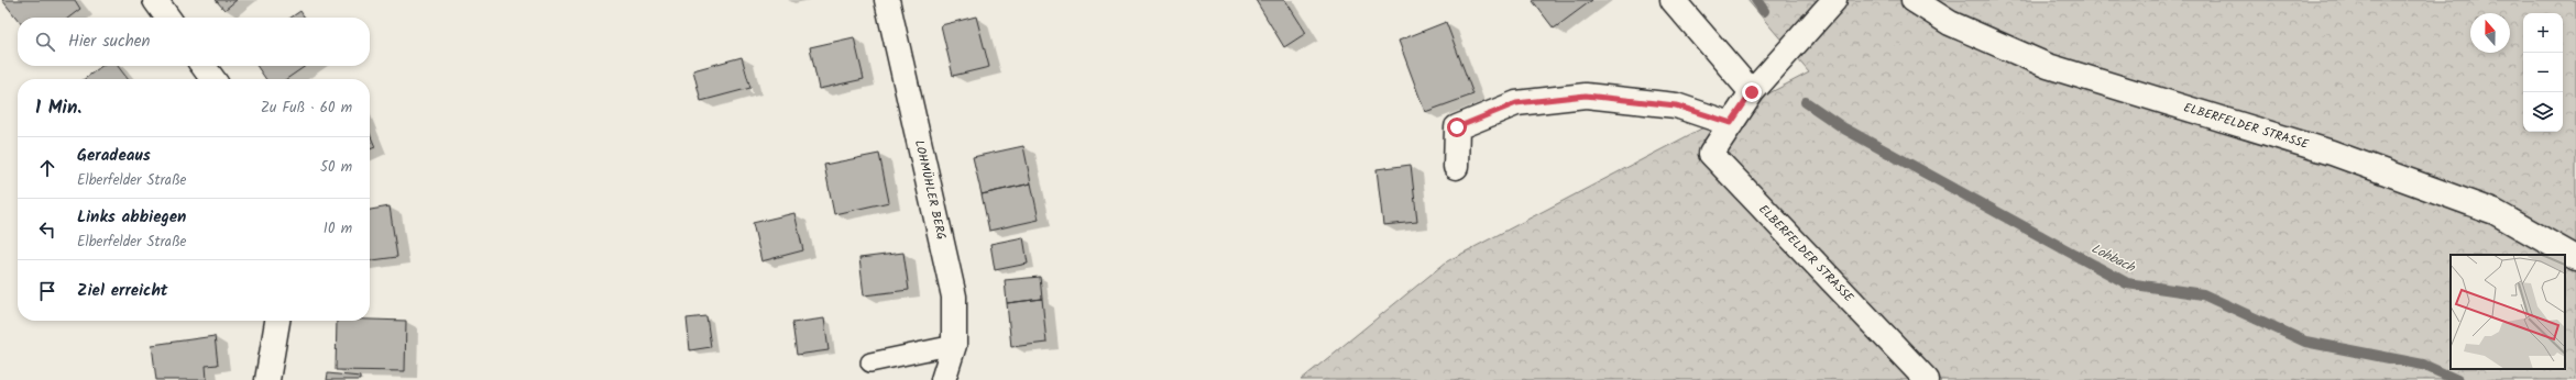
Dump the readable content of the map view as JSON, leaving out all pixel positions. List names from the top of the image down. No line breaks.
{"streets":{"street":["ELBERFELDER STRASSE","LOHMÜHLER BERG"]},"water":["Lohbach"],"north":"top","page":{"map_buttons":["+","−"],"search":"Hier suchen","heading":["1 Min.","Zu Fuß · 60 m"],"list":[["Geradeaus","Elberfelder Straße","50 m"],["Links abbiegen","Elberfelder Straße","10 m"],"Ziel erreicht"]}}
